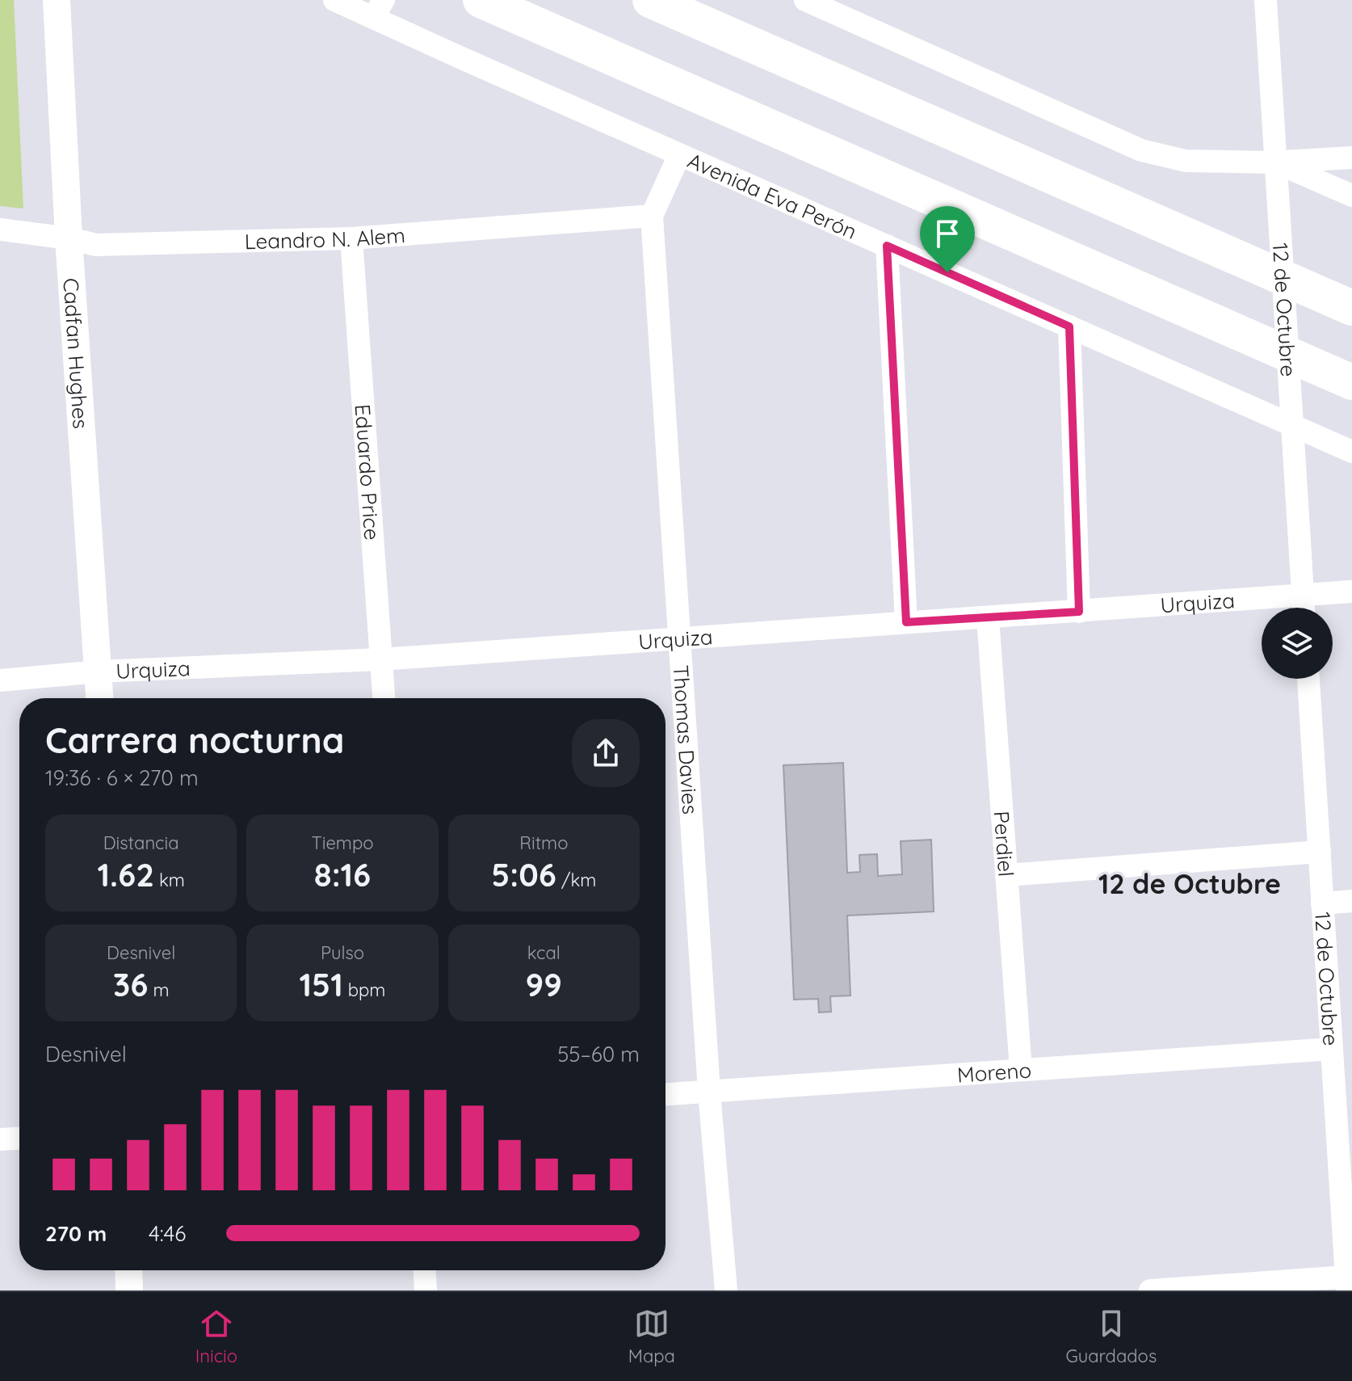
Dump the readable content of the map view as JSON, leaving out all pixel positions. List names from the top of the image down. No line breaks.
{"streets":{"street":["Avenida Eva Perón","Leandro N. Alem","12 de Octubre","Cadfan Hughes","Eduardo Price","Urquiza","Thomas Davies","Perdiel","Moreno"]},"crossings":[["Avenida Eva Perón","12 de Octubre"],["Avenida Eva Perón","Thomas Davies"],["Leandro N. Alem","Cadfan Hughes"],["Leandro N. Alem","Eduardo Price"],["Leandro N. Alem","Thomas Davies"],["12 de Octubre","Urquiza"],["12 de Octubre","Moreno"],["Cadfan Hughes","Urquiza"],["Eduardo Price","Urquiza"],["Urquiza","Thomas Davies"],["Urquiza","Perdiel"],["Thomas Davies","Moreno"],["Perdiel","Moreno"]],"districts":["12 de Octubre"],"page":{"heading":["Carrera nocturna","19:36 · 6 × 270 m"],"stats":[["Distancia","1.62 km"],["Tiempo","8:16"],["Ritmo","5:06 /km"],["Desnivel","36 m"],["Pulso","151 bpm"],["kcal","99"]],"chart":["Desnivel","55–60 m"],"list":[{"name":"270 m","note":"4:46"}],"tabs":["Inicio","Mapa","Guardados"]}}
